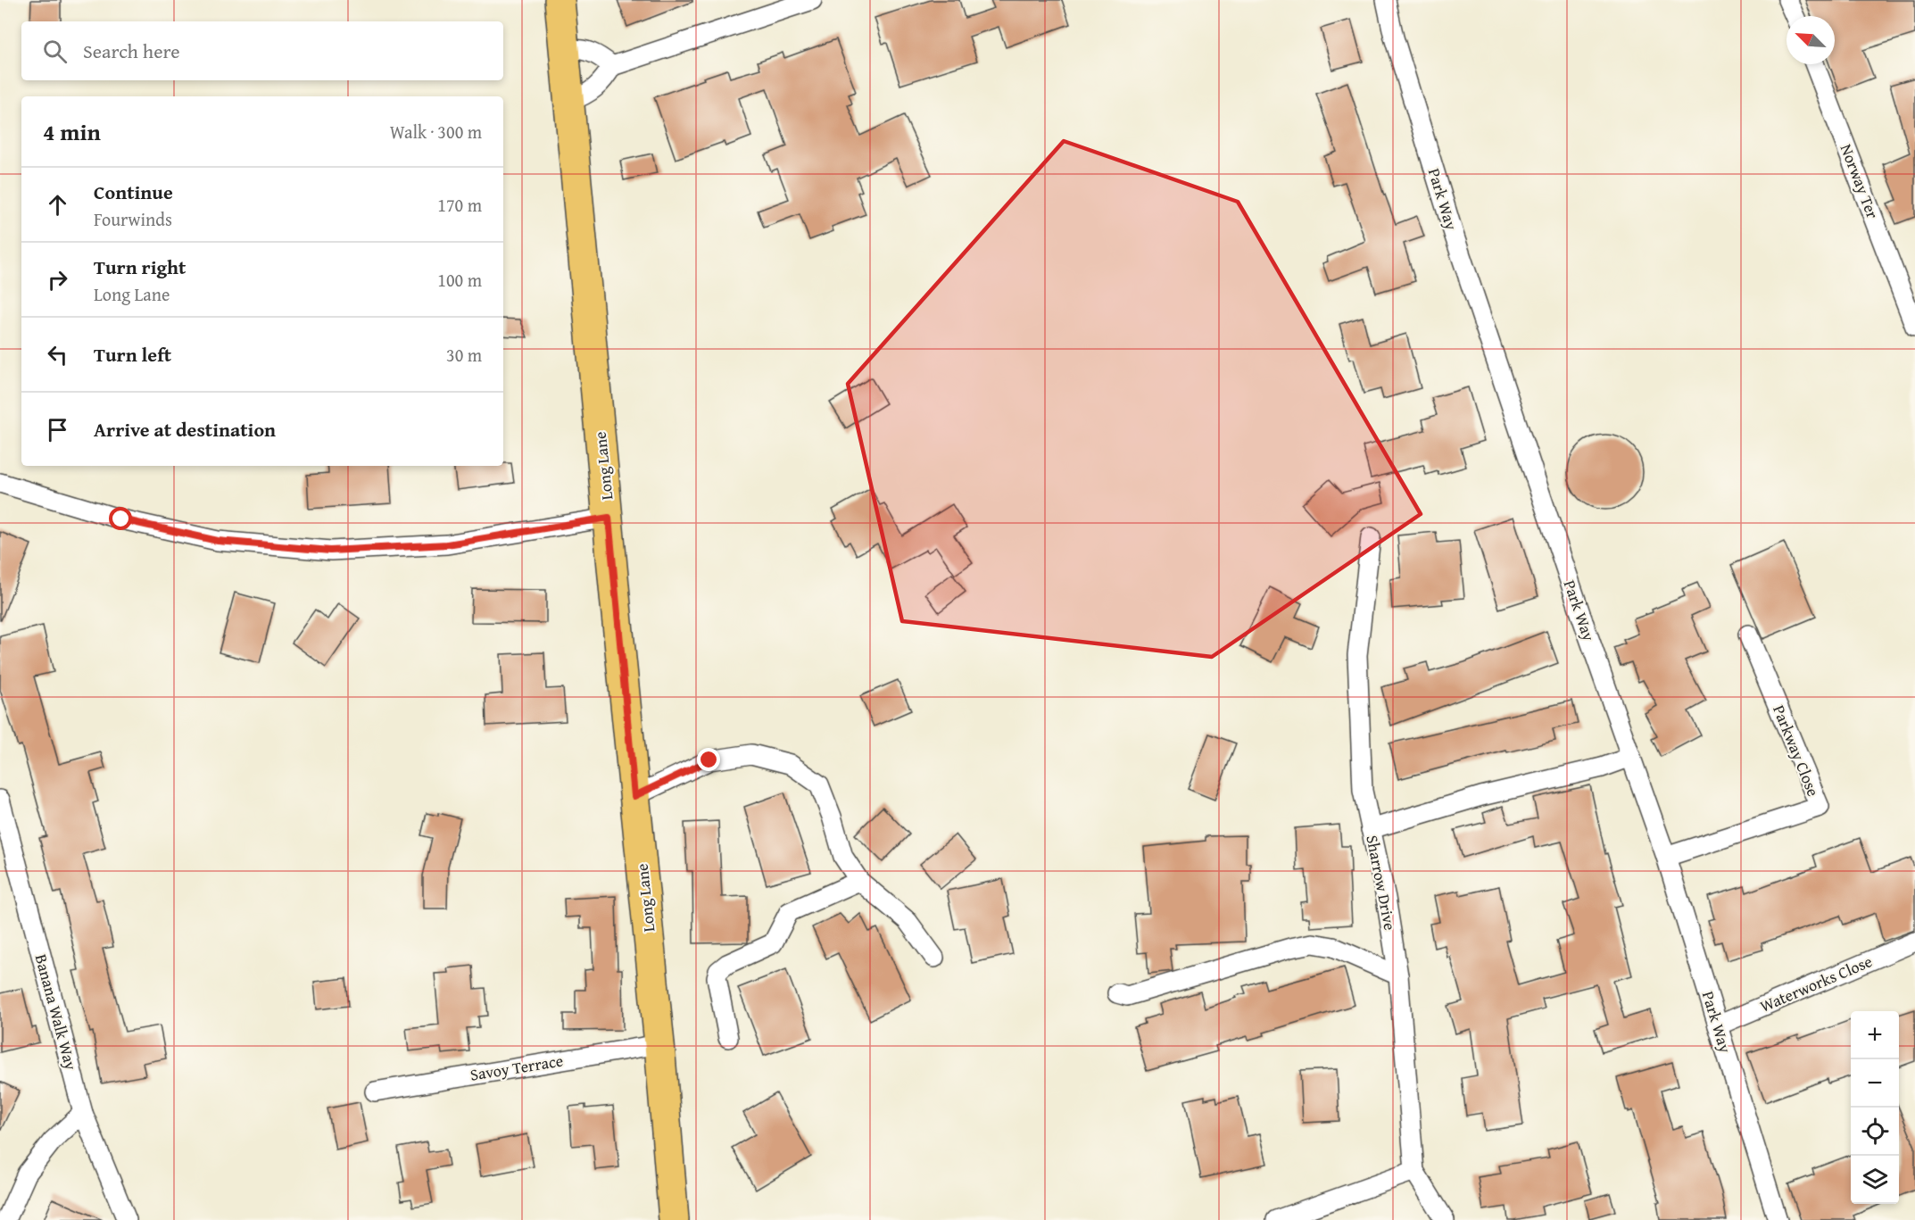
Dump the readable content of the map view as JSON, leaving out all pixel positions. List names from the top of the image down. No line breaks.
{"streets":{"main road":["Long Lane"],"street":["Norway Ter","Park Way","Parkway Close","Sharrow Drive","Waterworks Close","Banana Walk Way","Savoy Terrace"]},"crossings":[["Park Way","Parkway Close"],["Park Way","Waterworks Close"],["Long Lane","Savoy Terrace"]],"north":"top left","page":{"search":"Search here","heading":["4 min","Walk · 300 m"],"list":[["Continue","Fourwinds","170 m"],["Turn right","Long Lane","100 m"],["Turn left","30 m"],"Arrive at destination"],"map_buttons":["+","−"]}}
